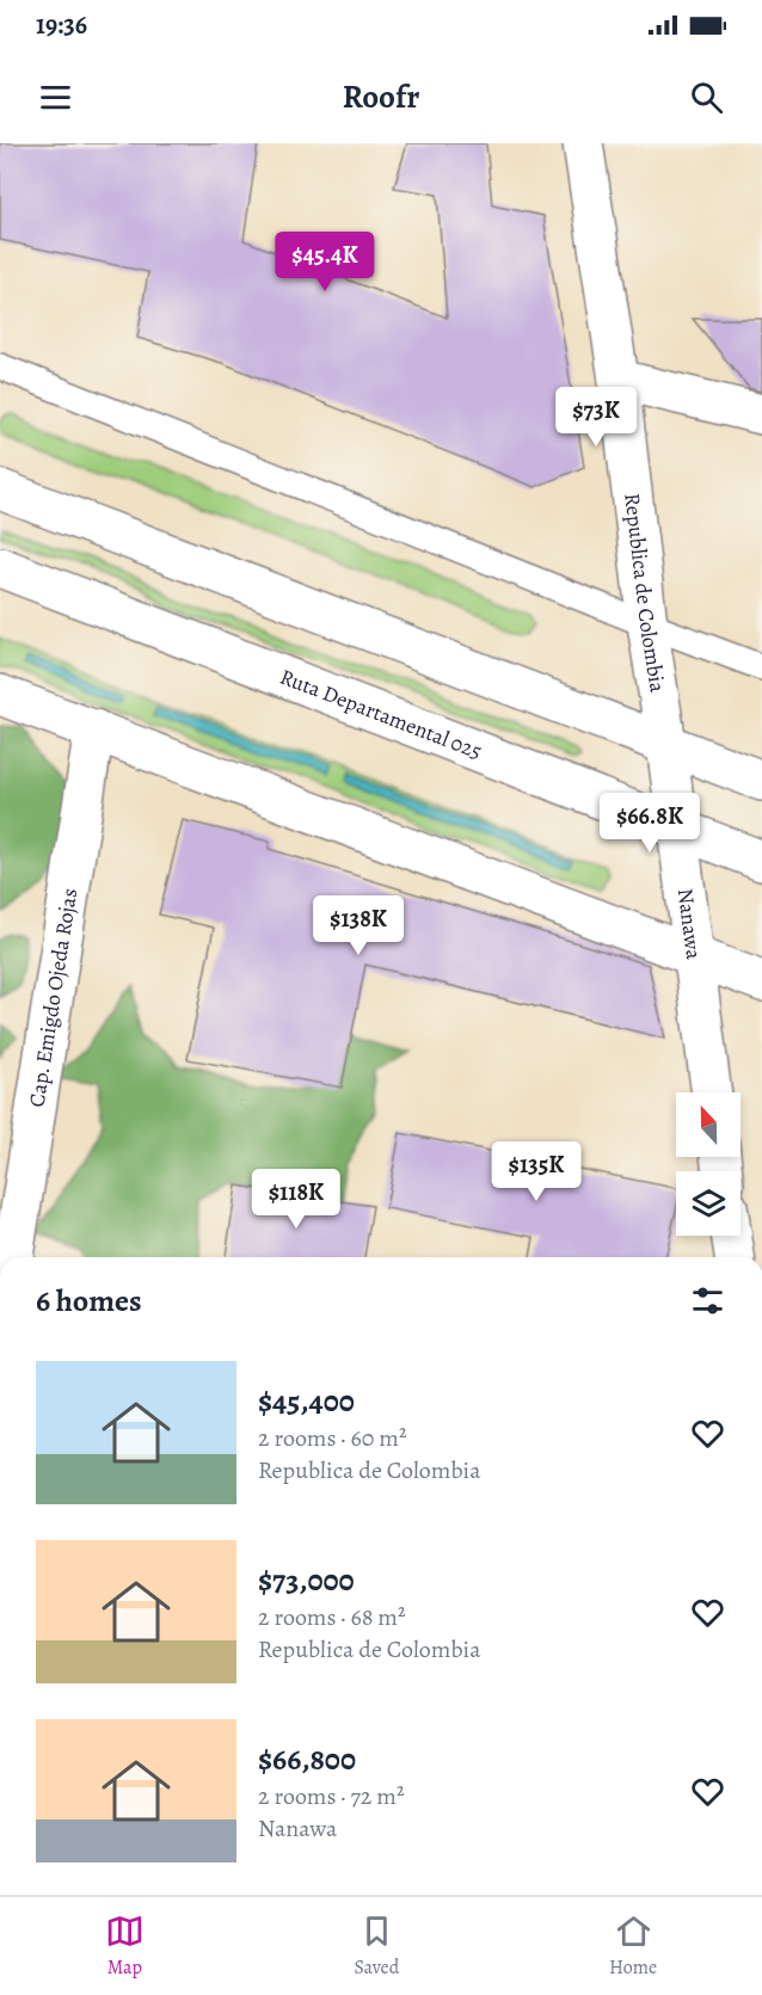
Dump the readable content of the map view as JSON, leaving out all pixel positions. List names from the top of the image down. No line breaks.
{"streets":{"main road":["Republica de Colombia","Ruta Departamental 025","Nanawa","Cap. Emigdo Ojeda Rojas"]},"crossings":[["Republica de Colombia","Nanawa"],["Ruta Departamental 025","Nanawa"]],"north":"top","page":{"status":"19:36","header":"Roofr","price":["$45.4K","$73K","$66.8K","$138K","$135K","$118K"],"heading":"6 homes","list":[{"name":"$45,400","note":"2 rooms · 60 m² · Republica de Colombia"},{"name":"$73,000","note":"2 rooms · 68 m² · Republica de Colombia"},{"name":"$66,800","note":"2 rooms · 72 m² · Nanawa"}],"tabs":["Map","Saved","Home"]}}
